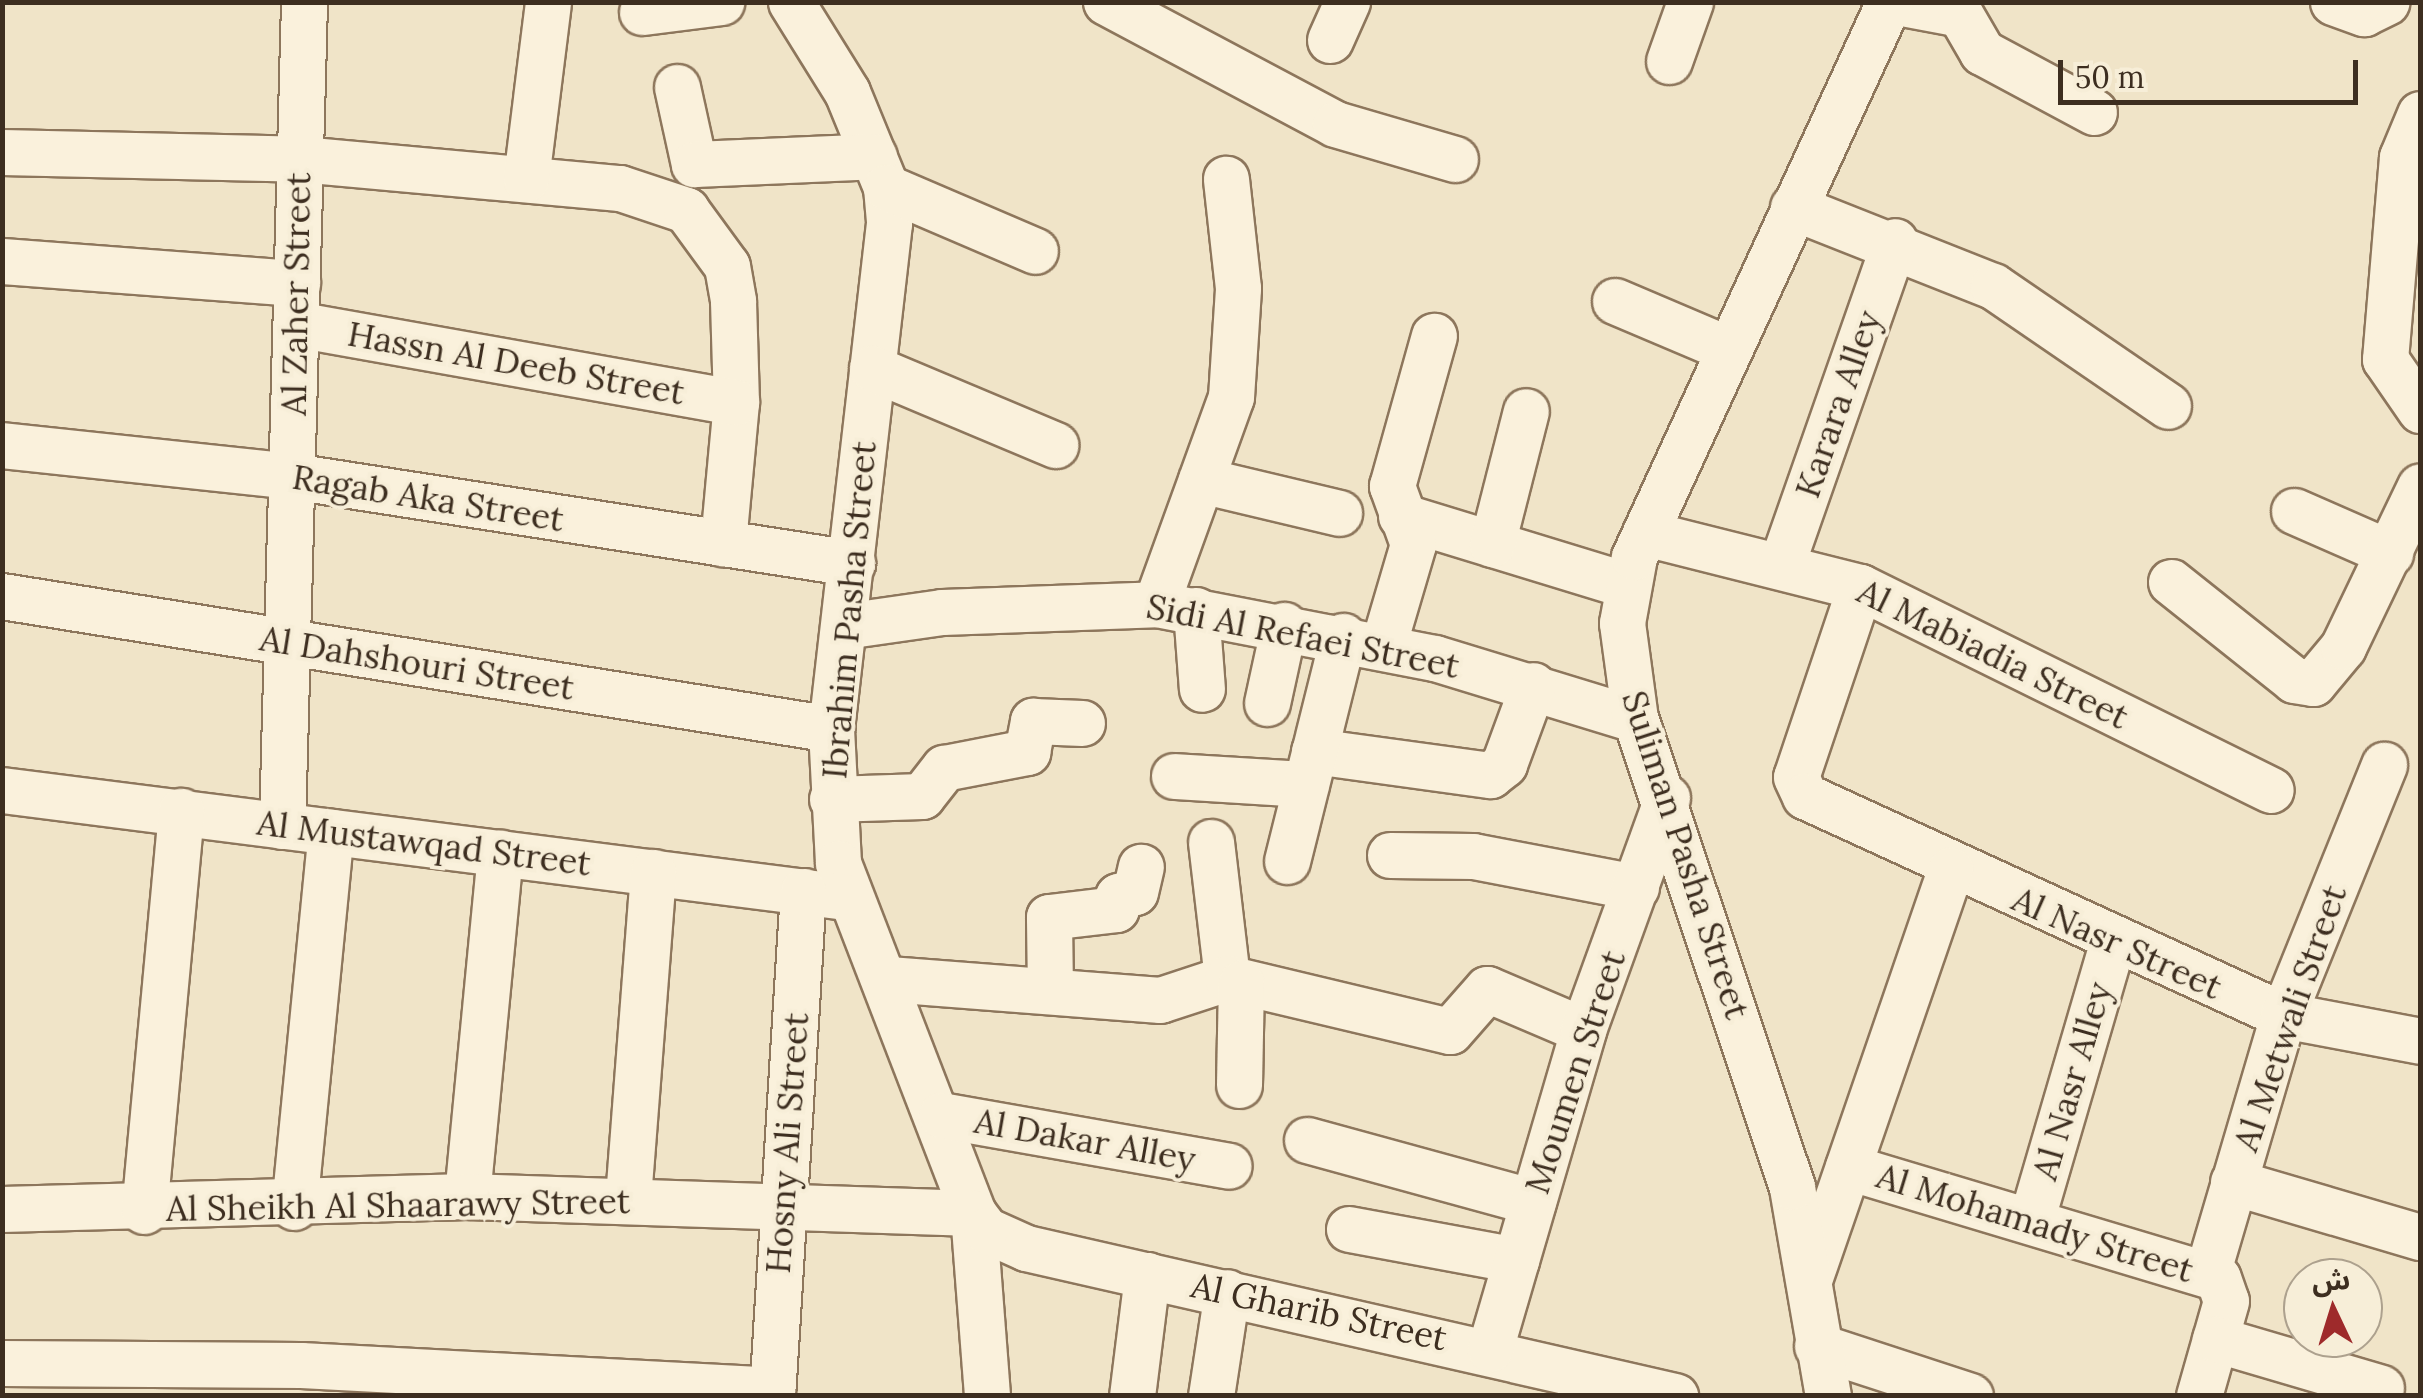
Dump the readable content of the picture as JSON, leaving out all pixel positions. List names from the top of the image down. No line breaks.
{"streets":{"street":["Al Zaher Street","Hassn Al Deeb Street","Karara Alley","Ragab Aka Street","Ibrahim Pasha Street","Sidi Al Refaei Street","Al Mabiadia Street","Al Dahshouri Street","Al Mustawqad Street","Suliman Pasha Street","Al Nasr Street","Al Metwali Street","Moumen Street","Al Nasr Alley","Al Dakar Alley","Hosny Ali Street","Al Sheikh Al Shaarawy Street","Al Mohamady Street","Al Gharib Street"]},"crossings":[["Al Zaher Street","Hassn Al Deeb Street"],["Al Zaher Street","Ragab Aka Street"],["Al Zaher Street","Al Dahshouri Street"],["Al Zaher Street","Al Mustawqad Street"],["Karara Alley","Al Mabiadia Street"],["Ragab Aka Street","Ibrahim Pasha Street"],["Ibrahim Pasha Street","Sidi Al Refaei Street"],["Ibrahim Pasha Street","Al Dahshouri Street"],["Ibrahim Pasha Street","Al Mustawqad Street"],["Ibrahim Pasha Street","Al Dakar Alley"],["Ibrahim Pasha Street","Hosny Ali Street"],["Ibrahim Pasha Street","Al Sheikh Al Shaarawy Street"],["Ibrahim Pasha Street","Al Gharib Street"],["Sidi Al Refaei Street","Suliman Pasha Street"],["Al Mabiadia Street","Suliman Pasha Street"],["Al Mabiadia Street","Al Nasr Street"],["Al Mustawqad Street","Hosny Ali Street"],["Suliman Pasha Street","Moumen Street"],["Al Nasr Street","Al Metwali Street"],["Al Nasr Street","Al Nasr Alley"],["Al Metwali Street","Al Mohamady Street"],["Moumen Street","Al Gharib Street"],["Al Nasr Alley","Al Mohamady Street"],["Hosny Ali Street","Al Sheikh Al Shaarawy Street"],["Al Sheikh Al Shaarawy Street","Al Gharib Street"]],"scale_bar":"50 m","north":"top"}
